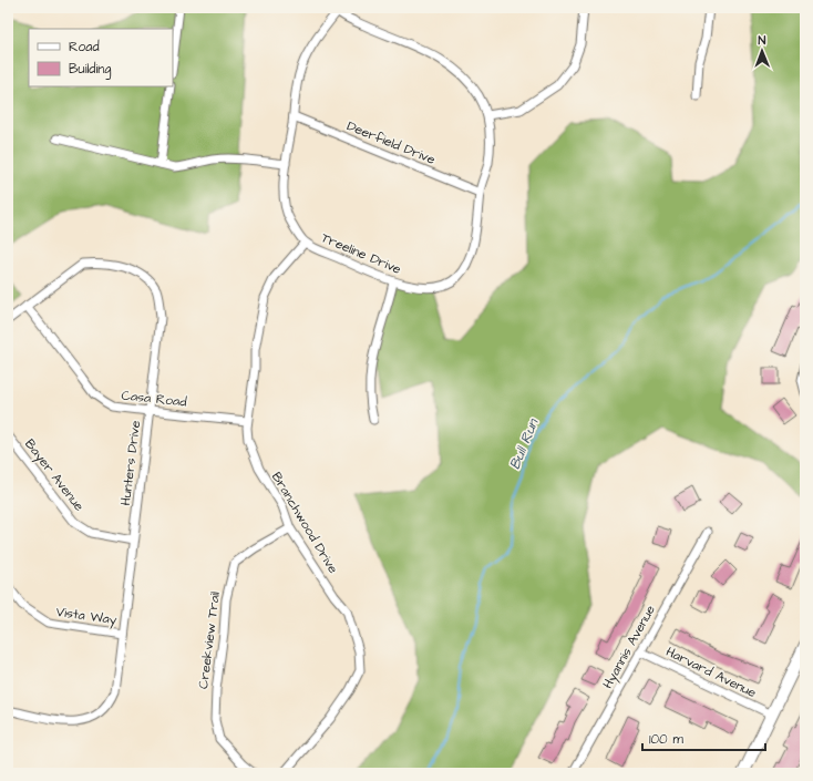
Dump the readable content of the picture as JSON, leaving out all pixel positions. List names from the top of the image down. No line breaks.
{"streets":{"street":["Deerfield Drive","Treeline Drive","Casa Road","Hunters Drive","Bayer Avenue","Branchwood Drive","Vista Way","Creekview Trail","Hyannis Avenue","Harvard Avenue"]},"crossings":[["Deerfield Drive","Treeline Drive"],["Treeline Drive","Branchwood Drive"],["Casa Road","Hunters Drive"],["Casa Road","Branchwood Drive"],["Hunters Drive","Bayer Avenue"],["Hunters Drive","Vista Way"],["Branchwood Drive","Creekview Trail"],["Hyannis Avenue","Harvard Avenue"]],"water":["Bull Run"],"legend":["Road","Building"],"scale_bar":"100 m","north":"top"}
